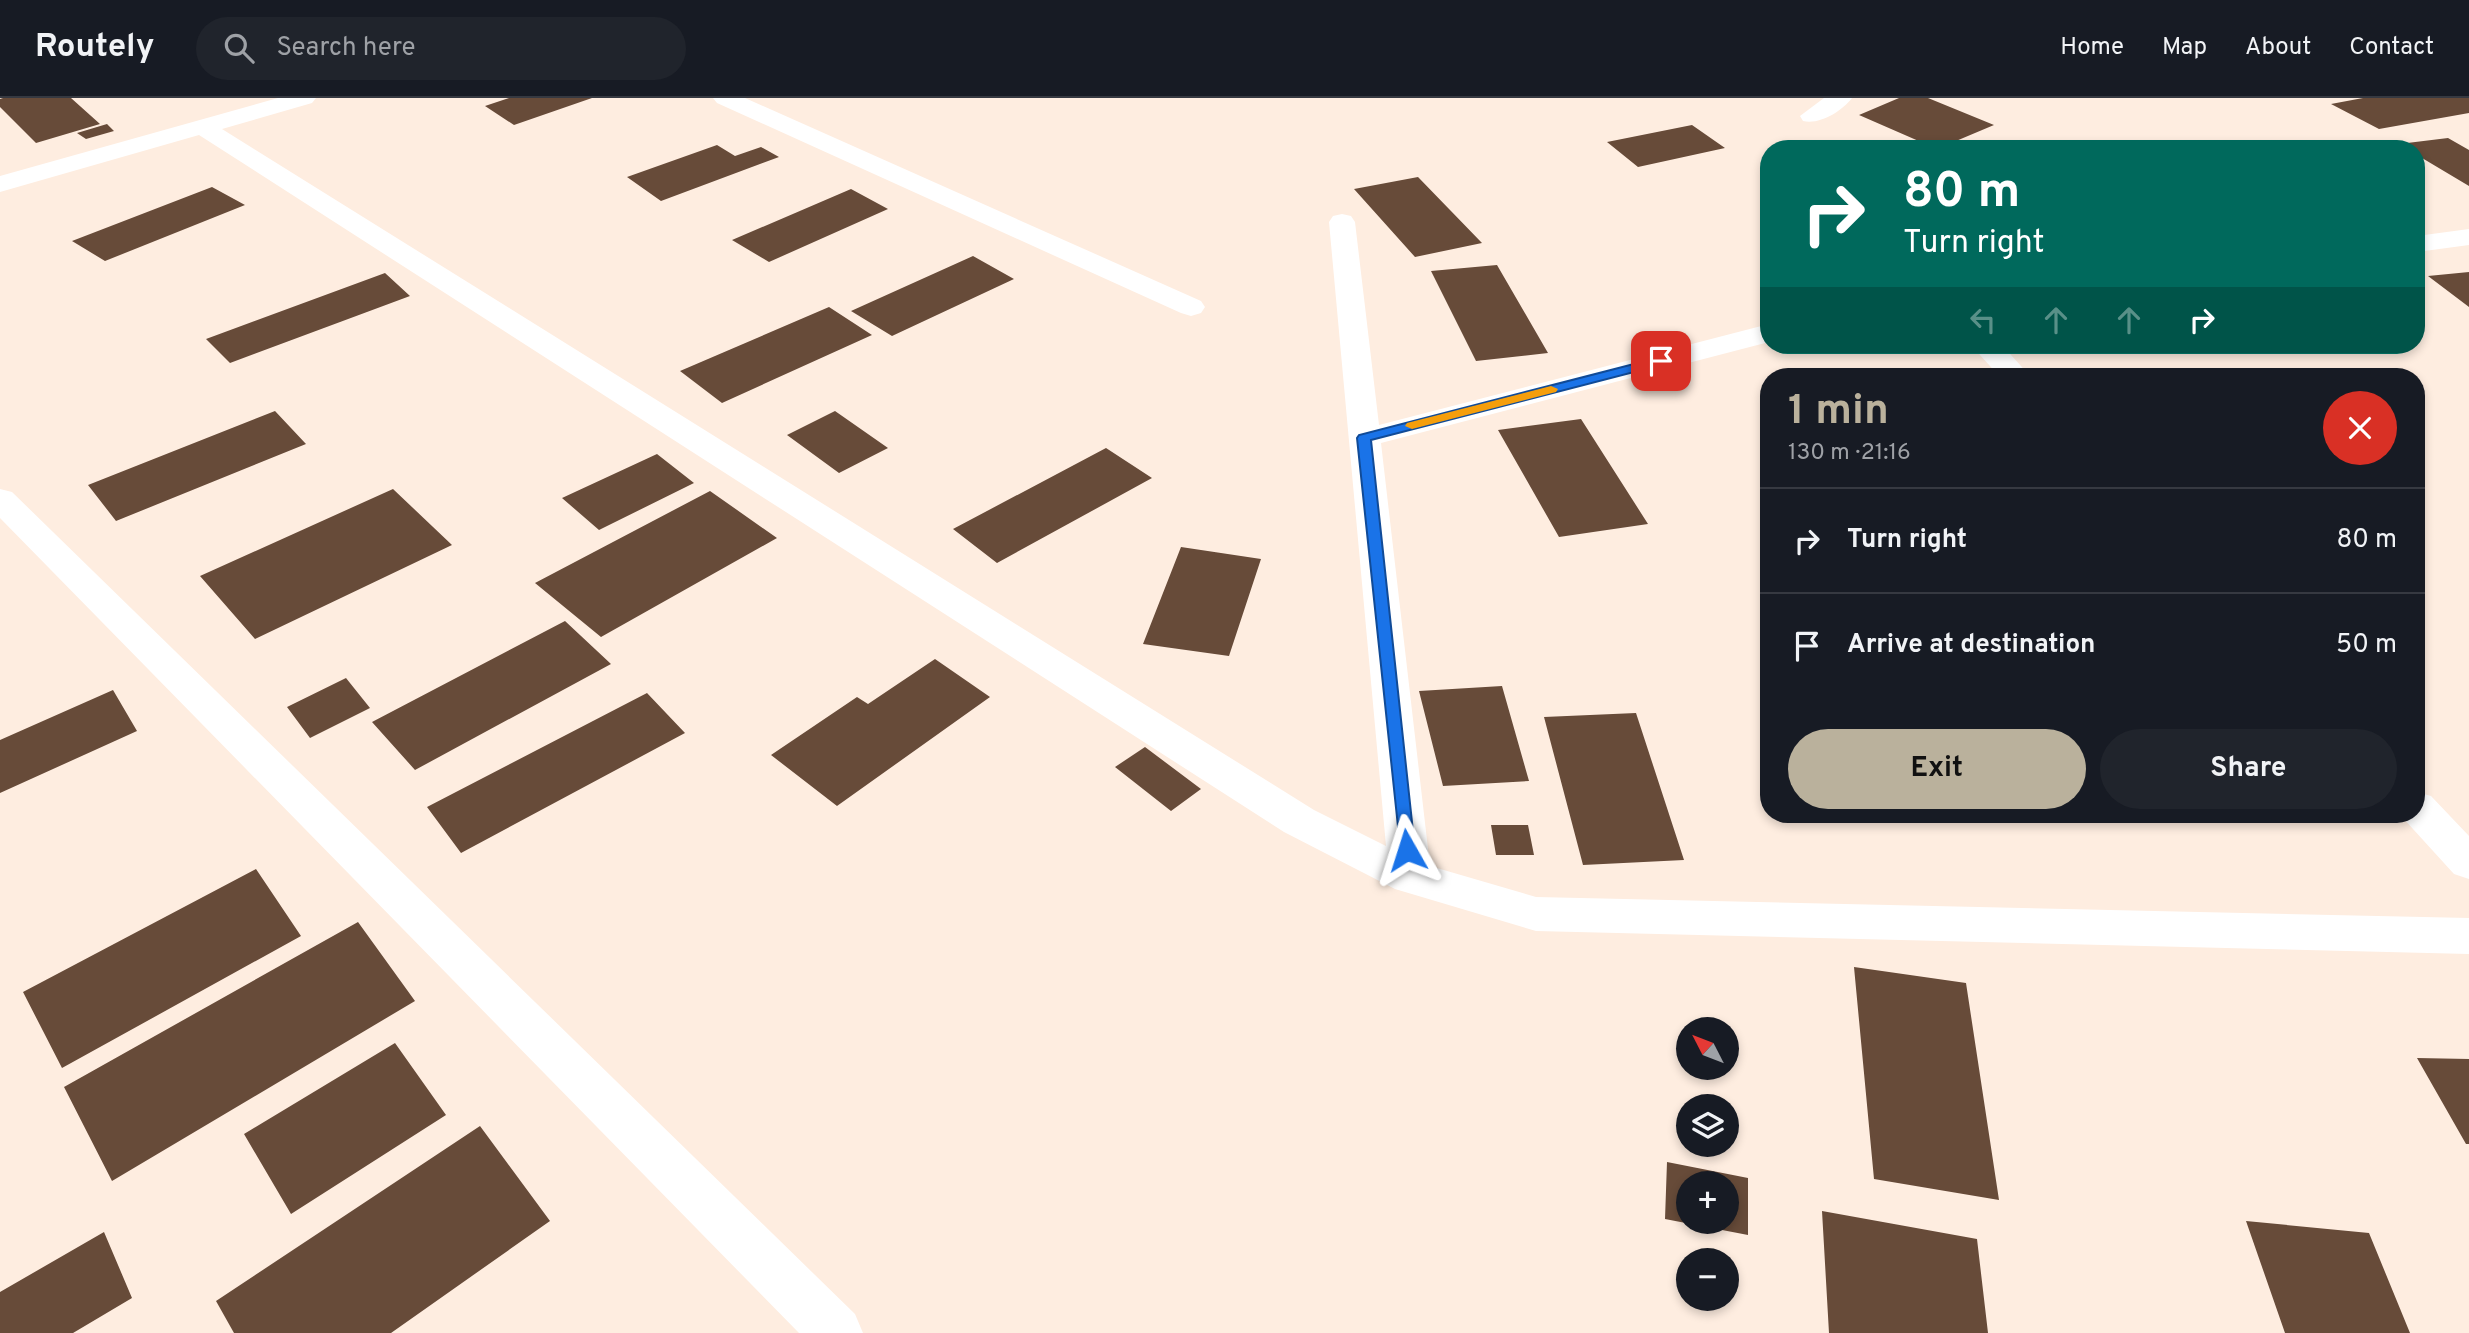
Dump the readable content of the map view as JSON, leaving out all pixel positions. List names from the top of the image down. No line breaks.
{"north":"top left","page":{"header":"Routely","search":"Search here","nav":["Home","Map","About","Contact"],"turn":["80 m","Turn right"],"heading":["1 min","130 m · 21:16"],"list":[{"name":"Turn right","value":"80 m"},{"name":"Arrive at destination","value":"50 m"}],"buttons":["Exit","Share"],"map_buttons":["+","−"]}}
